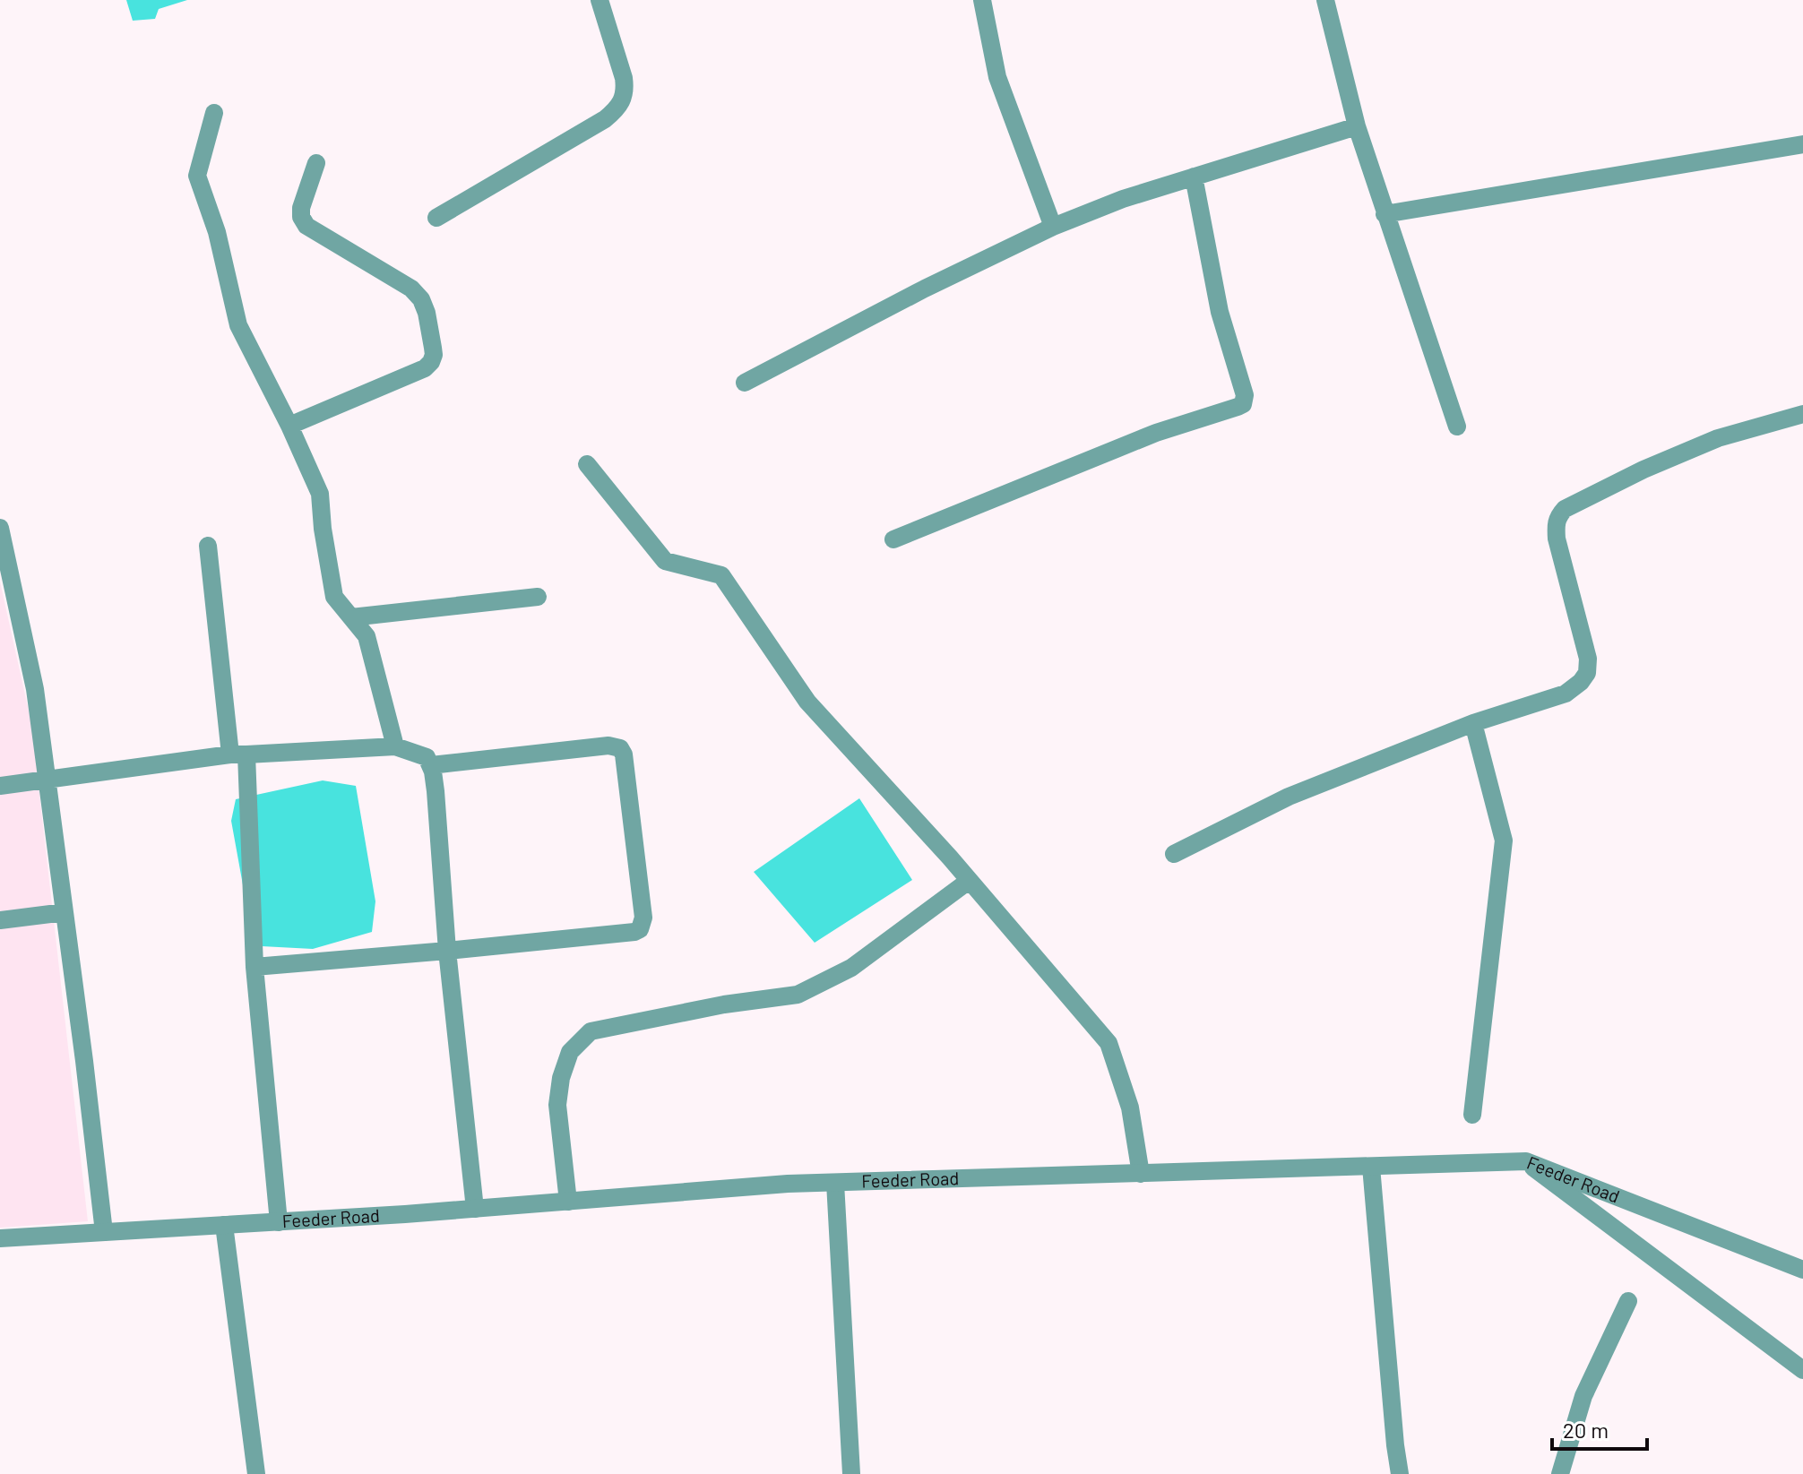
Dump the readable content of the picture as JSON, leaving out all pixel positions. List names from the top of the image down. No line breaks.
{"streets":{"street":["Feeder Road"]},"scale_bar":"20 m"}
